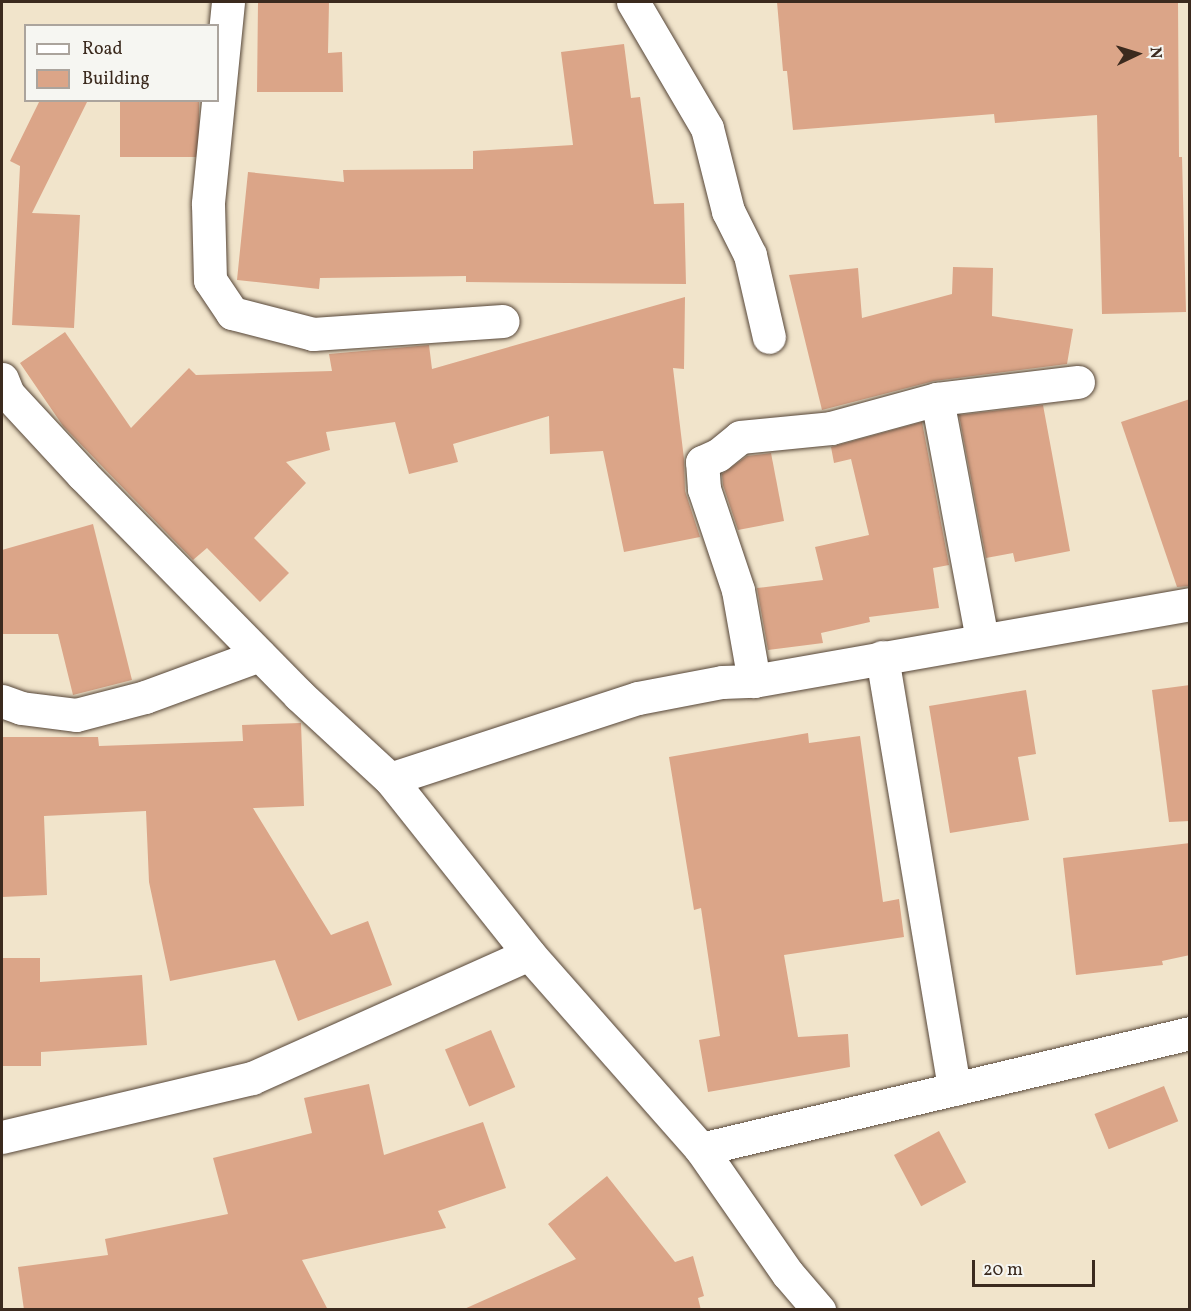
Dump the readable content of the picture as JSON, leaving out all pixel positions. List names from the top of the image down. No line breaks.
{"legend":["Road","Building"],"scale_bar":"20 m","north":"right"}
